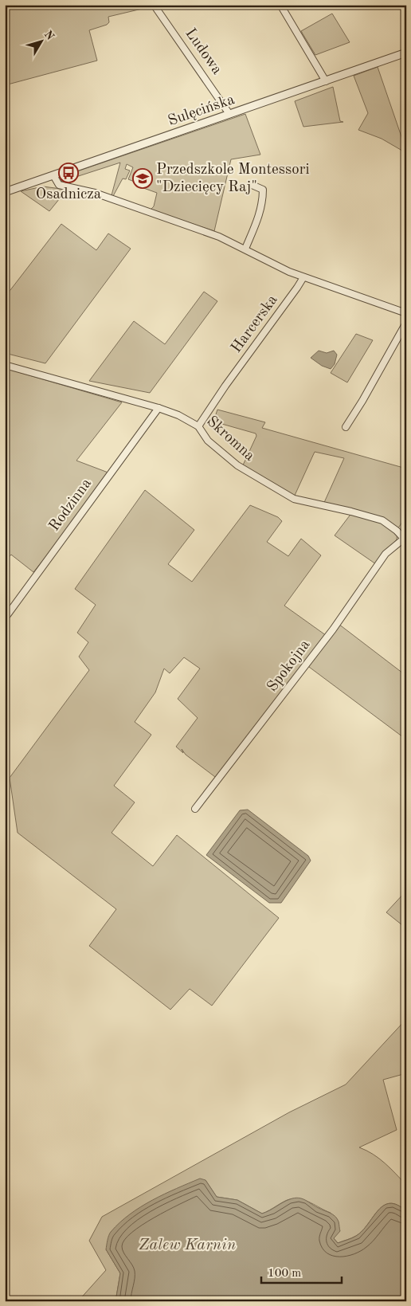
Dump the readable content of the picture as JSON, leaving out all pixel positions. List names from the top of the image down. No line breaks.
{"streets":{"street":["Ludowa","Sulęcińska","Harcerska","Skromna","Rodzinna","Spokojna"]},"crossings":[["Ludowa","Sulęcińska"],["Harcerska","Skromna"],["Skromna","Rodzinna"],["Skromna","Spokojna"]],"water":["Zalew Karnin"],"places":{"bus stop":["Osadnicza"],"school or university":["Przedszkole Montessori \"Dziecięcy Raj\""]},"scale_bar":"100 m","north":"top right"}
